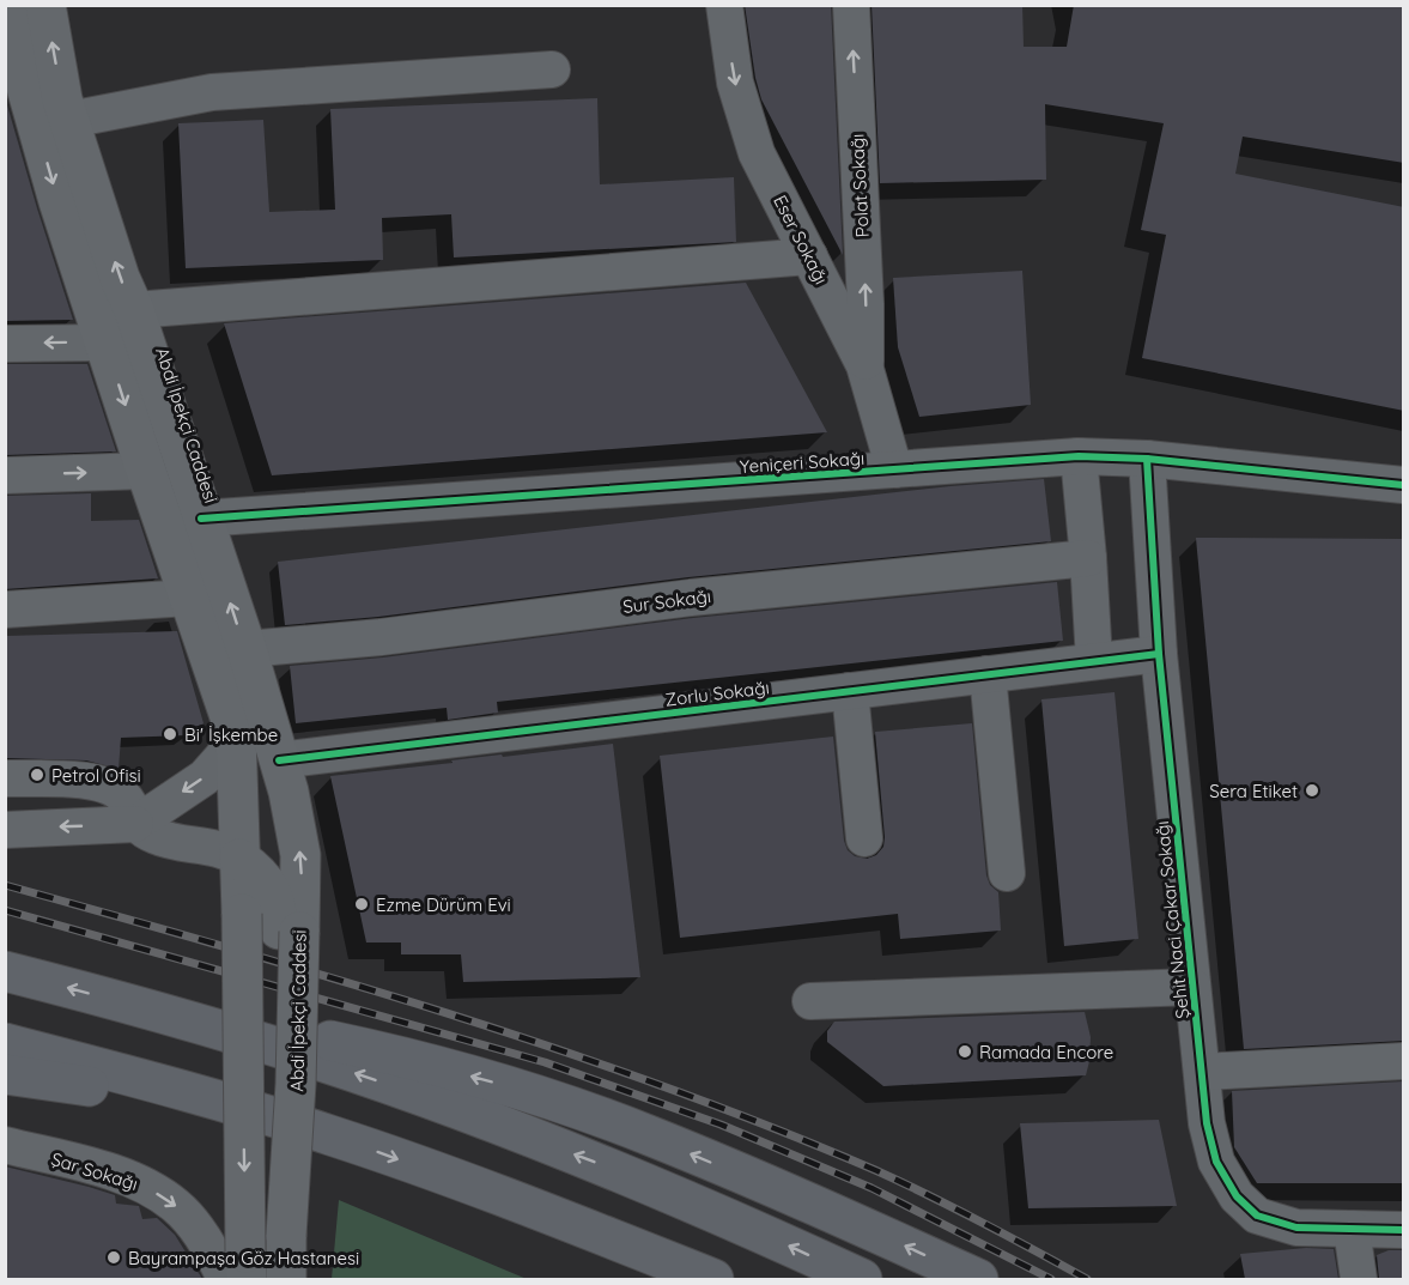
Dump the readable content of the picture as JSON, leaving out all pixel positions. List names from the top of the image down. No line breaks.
{"streets":{"main road":["Abdi İpekçi Caddesi"],"street":["Polat Sokağı","Eser Sokağı","Yeniçeri Sokağı","Sur Sokağı","Zorlu Sokağı","Şehit Naci Çakar Sokağı","Şar Sokağı"]},"crossings":[["Polat Sokağı","Eser Sokağı"],["Eser Sokağı","Yeniçeri Sokağı"],["Abdi İpekçi Caddesi","Yeniçeri Sokağı"],["Abdi İpekçi Caddesi","Sur Sokağı"],["Abdi İpekçi Caddesi","Zorlu Sokağı"],["Abdi İpekçi Caddesi","Şar Sokağı"],["Yeniçeri Sokağı","Şehit Naci Çakar Sokağı"],["Zorlu Sokağı","Şehit Naci Çakar Sokağı"]],"one_way":["Polat Sokağı","Eser Sokağı","Şar Sokağı"],"places":["Bi' İşkembe","Petrol Ofisi","Sera Etiket","Ezme Dürüm Evi","Ramada Encore","Bayrampaşa Göz Hastanesi"]}
